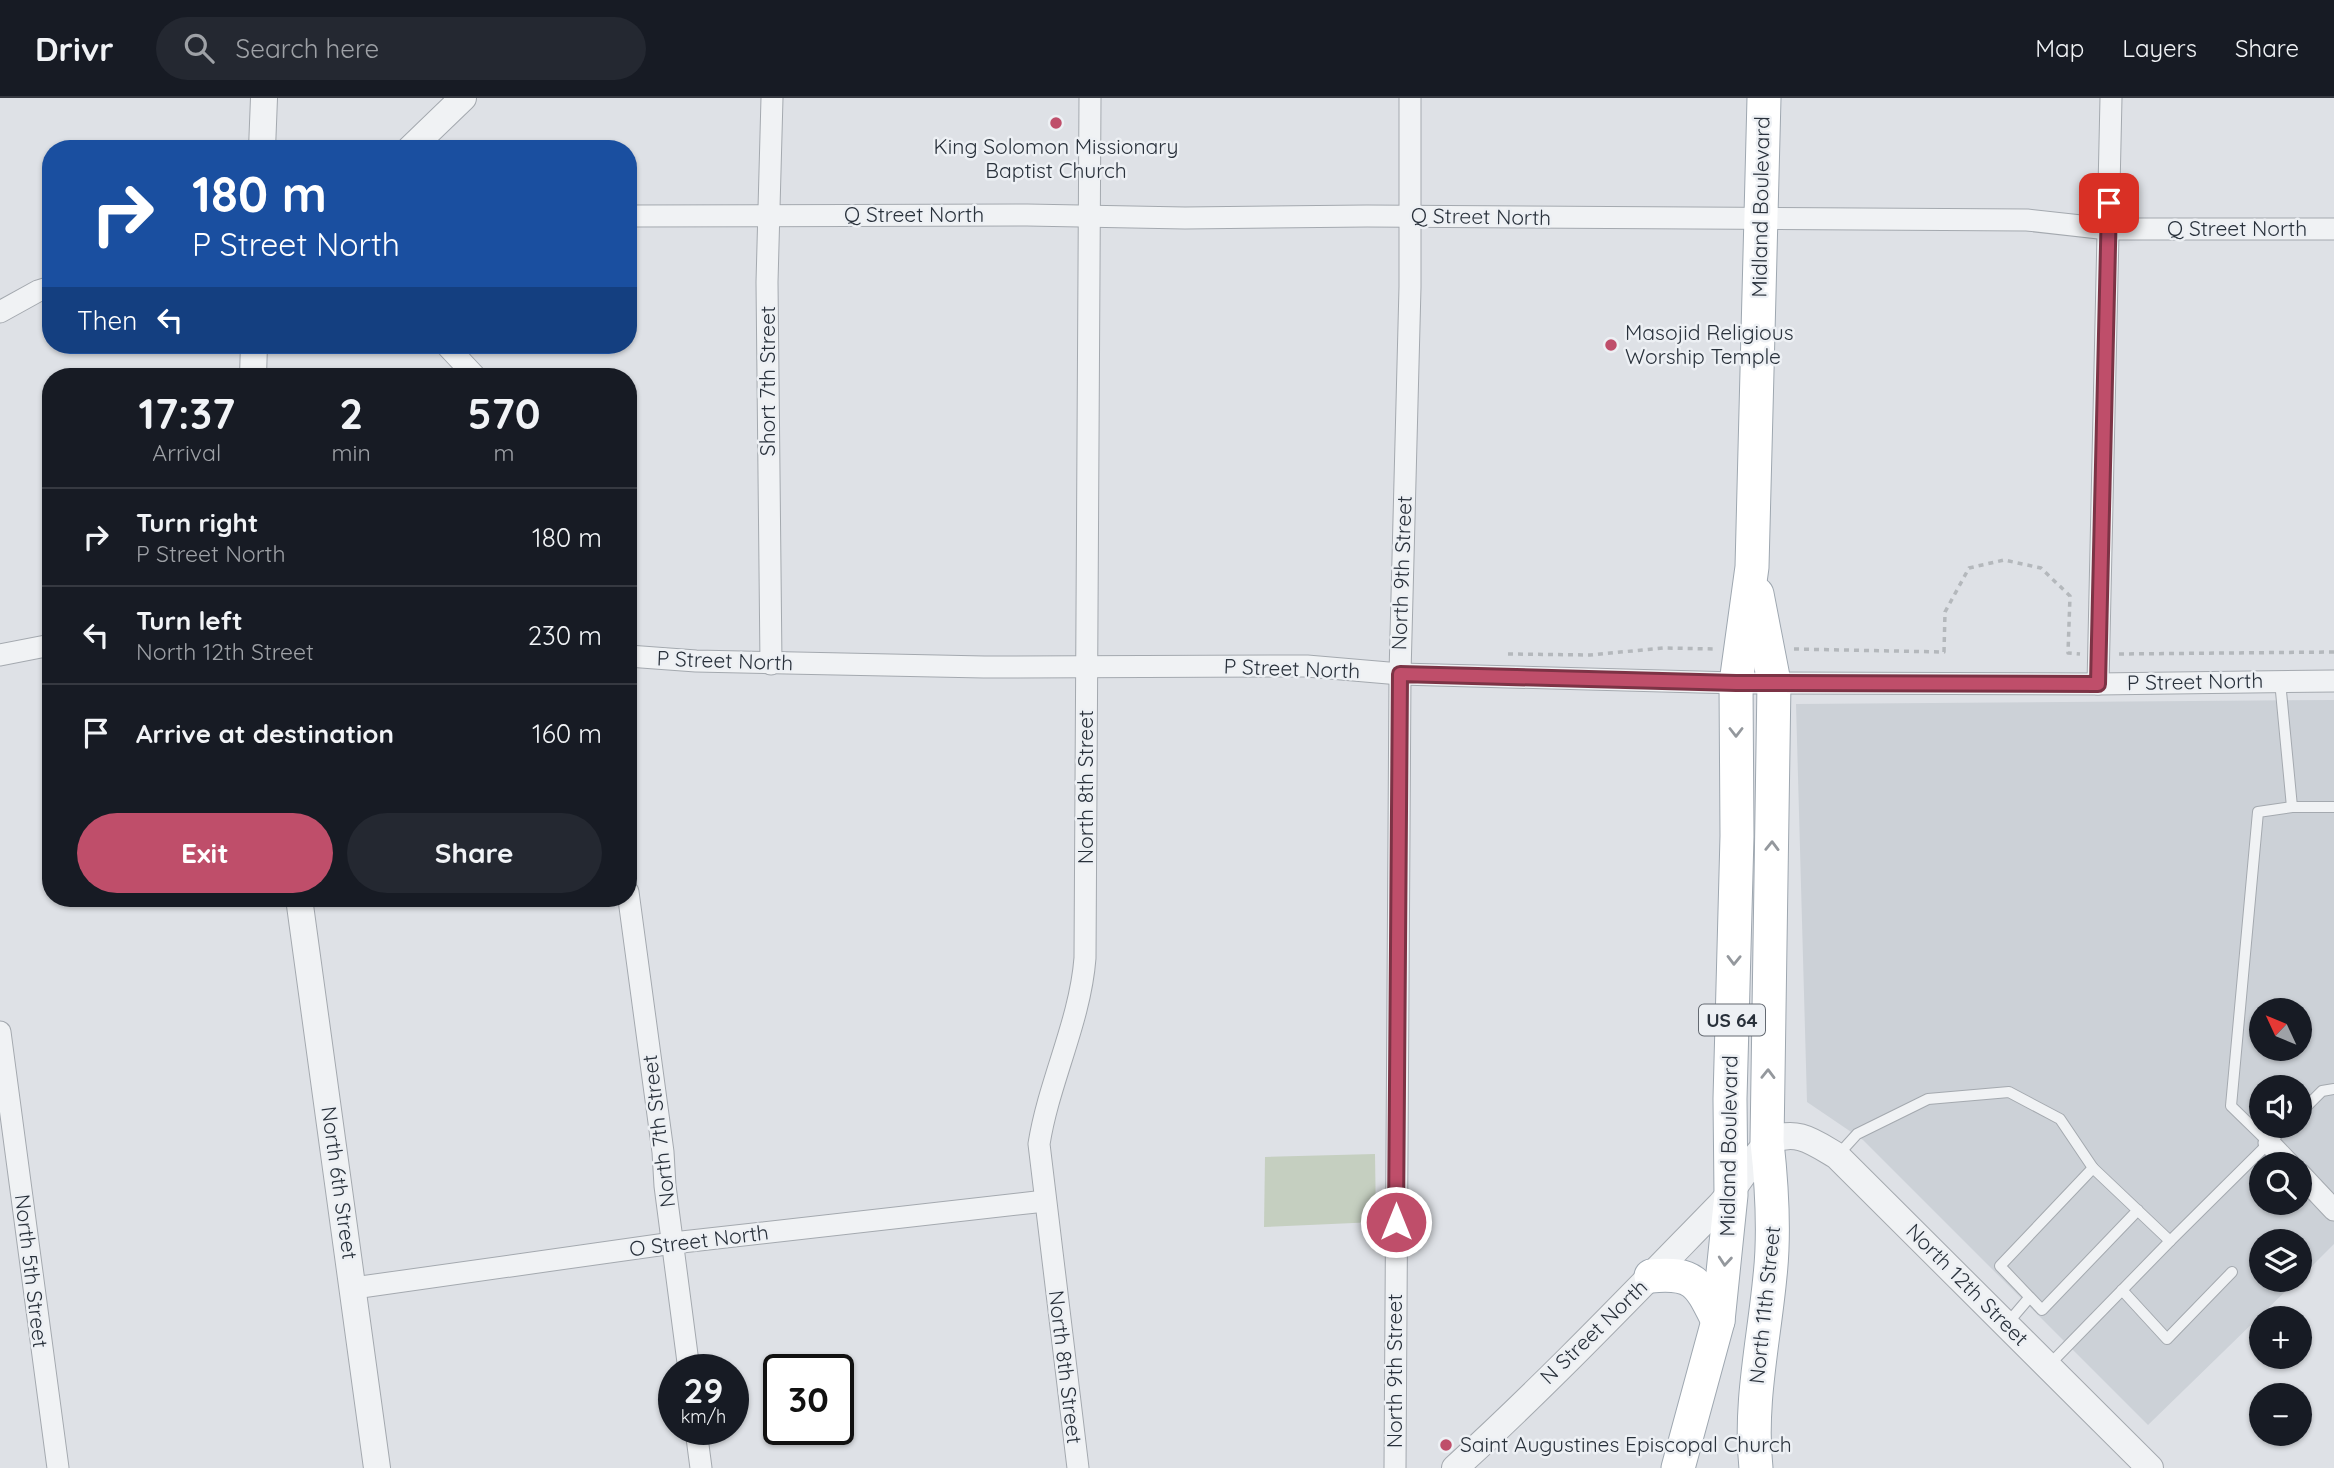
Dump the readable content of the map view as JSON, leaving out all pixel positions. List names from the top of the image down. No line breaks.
{"streets":{"main road":["Midland Boulevard","US 64","North 11th Street"],"street":["Q Street North","Short 7th Street","North 9th Street","P Street North","North 8th Street","North 7th Street","North 6th Street","O Street North","North 5th Street","North 12th Street","N Street North"]},"crossings":[["Midland Boulevard","Q Street North"],["Midland Boulevard","P Street North"],["Midland Boulevard","North 12th Street"],["Midland Boulevard","North 11th Street"],["Midland Boulevard","N Street North"],["Q Street North","Short 7th Street"],["Q Street North","North 9th Street"],["Q Street North","North 8th Street"],["Short 7th Street","P Street North"],["North 9th Street","P Street North"],["P Street North","North 8th Street"],["North 8th Street","O Street North"],["North 7th Street","O Street North"],["North 6th Street","O Street North"],["North 12th Street","North 11th Street"],["North 12th Street","N Street North"],["North 11th Street","N Street North"]],"places":["King Solomon Missionary Baptist Church","Masojid Religious Worship Temple","Saint Augustines Episcopal Church"],"north":"top left","page":{"header":"Drivr","search":"Search here","nav":["Map","Layers","Share"],"turn":["180 m","P Street North"],"then":"Then","eta":["17:37","Arrival","2","min","570","m"],"list":[{"name":"Turn right","note":"P Street North","value":"180 m"},{"name":"Turn left","note":"North 12th Street","value":"230 m"},{"name":"Arrive at destination","value":"160 m"}],"buttons":["Exit","Share"],"map_buttons":["+","−"],"speed":"29 km/h","limit":"30"}}
